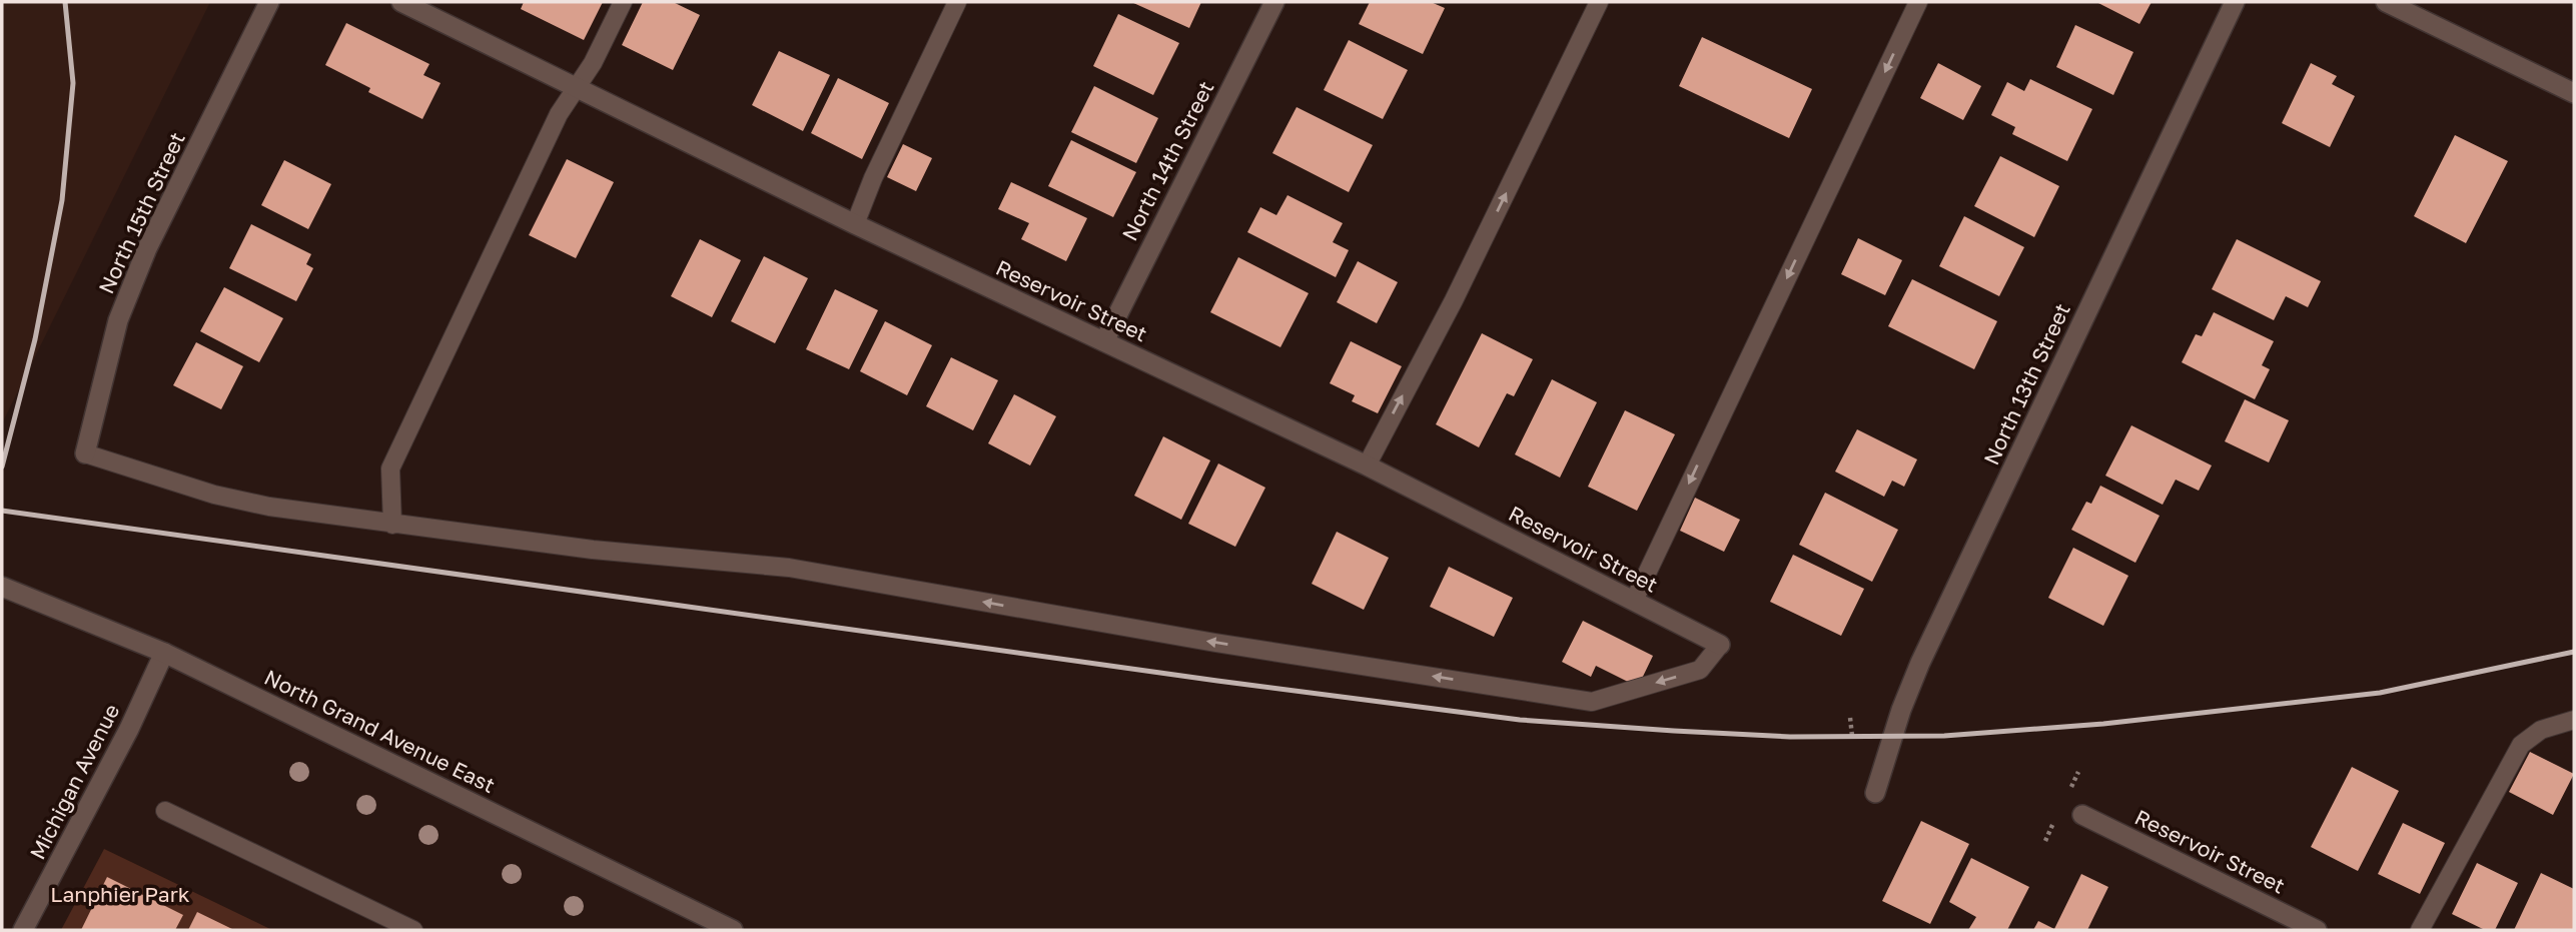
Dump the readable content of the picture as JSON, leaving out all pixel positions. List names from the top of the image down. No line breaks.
{"streets":{"street":["North 14th Street","North 15th Street","Reservoir Street","North 13th Street","North Grand Avenue East","Michigan Avenue"]},"crossings":[["North 14th Street","Reservoir Street"],["North Grand Avenue East","Michigan Avenue"]],"parks":["Lanphier Park"]}
